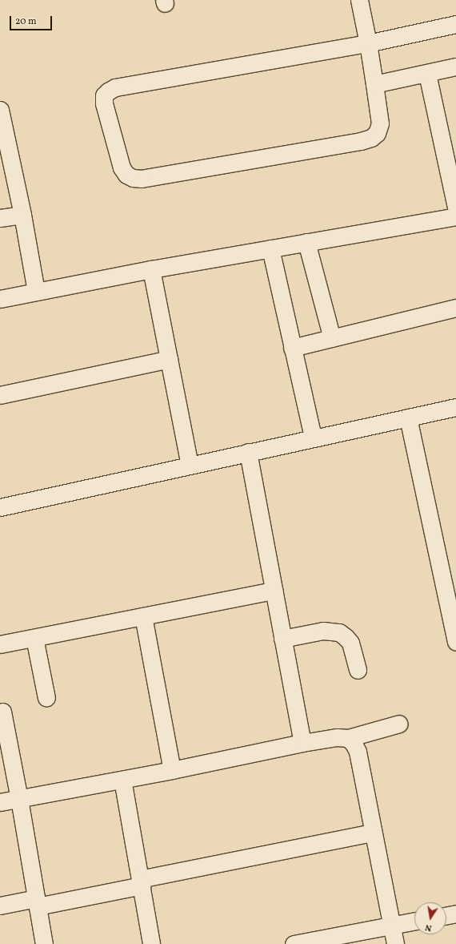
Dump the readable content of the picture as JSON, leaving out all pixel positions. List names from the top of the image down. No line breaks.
{"scale_bar":"20 m","north":"bottom"}
